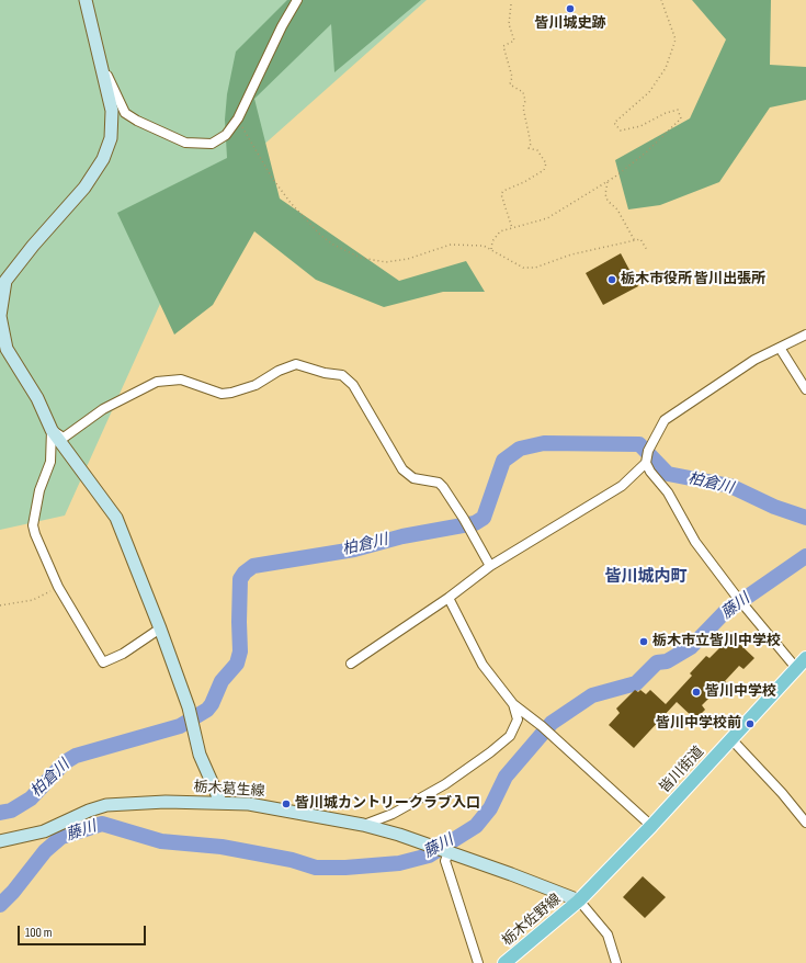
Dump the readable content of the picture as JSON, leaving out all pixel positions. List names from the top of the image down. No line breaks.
{"streets":{"main road":["皆川街道","栃木佐野線"],"street":["栃木葛生線"]},"crossings":[["皆川街道","栃木葛生線"],["皆川街道","栃木佐野線"],["栃木葛生線","栃木佐野線"]],"districts":["皆川城内町"],"water":["柏倉川","藤川"],"places":["皆川城史跡","栃木市役所 皆川出張所","栃木市立皆川中学校","皆川中学校","皆川中学校前","皆川城カントリークラブ入口"],"scale_bar":"100 m"}
